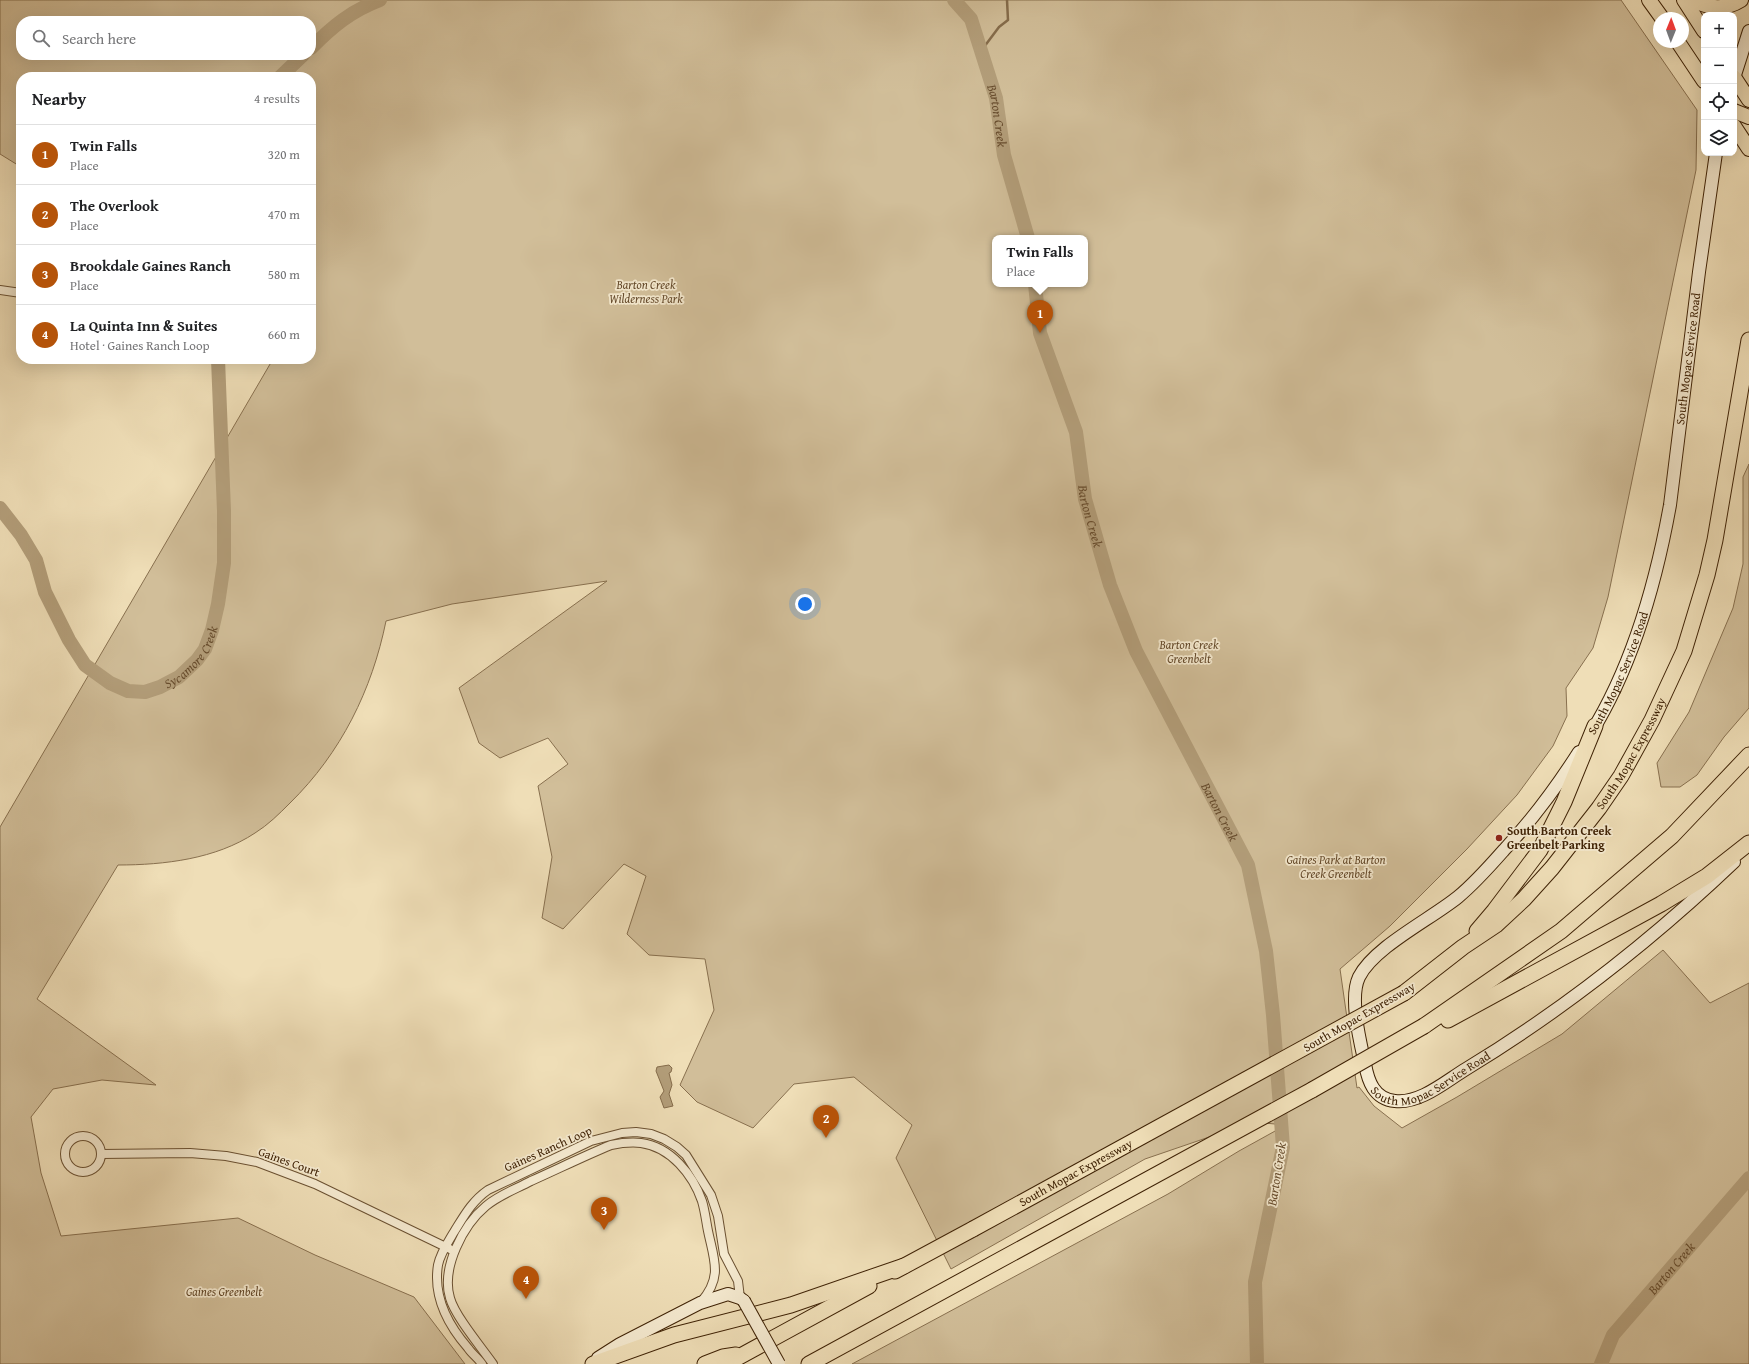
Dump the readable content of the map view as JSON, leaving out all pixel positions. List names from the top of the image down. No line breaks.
{"streets":{"highway":["South Mopac Expressway"],"main road":["South Mopac Service Road"],"street":["Gaines Ranch Loop","Gaines Court"]},"crossings":[["Gaines Ranch Loop","Gaines Court"]],"water":["Barton Creek","Sycamore Creek"],"parks":["Barton Creek Wilderness Park","Barton Creek Greenbelt","Gaines Park at Barton Creek Greenbelt","Gaines Greenbelt"],"places":["South Barton Creek Greenbelt Parking"],"north":"top","page":{"map_buttons":["+","−"],"search":"Search here","heading":["Nearby","4 results"],"list":[{"mark":"1","name":"Twin Falls","note":"Place","value":"320 m"},{"mark":"2","name":"The Overlook","note":"Place","value":"470 m"},{"mark":"3","name":"Brookdale Gaines Ranch","note":"Place","value":"580 m"},{"mark":"4","name":"La Quinta Inn & Suites","note":"Hotel · Gaines Ranch Loop","value":"660 m"}],"popup":["Twin Falls","Place"],"pins":["1","2","3","4"]}}
